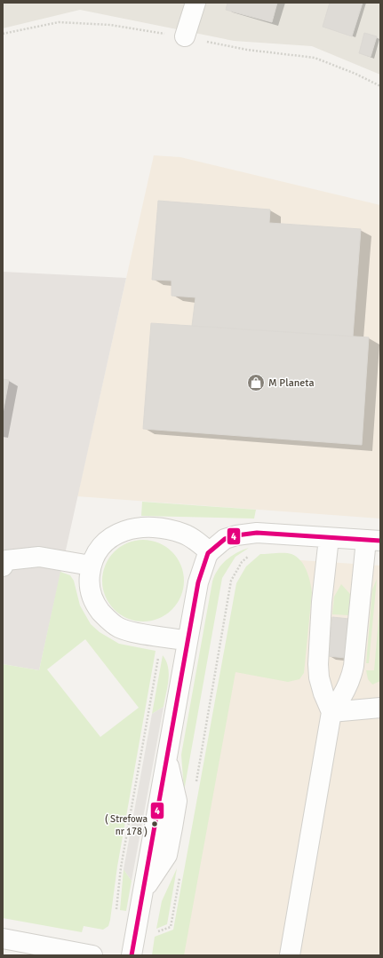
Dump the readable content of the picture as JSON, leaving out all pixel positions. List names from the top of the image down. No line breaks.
{"places":{"shop":["M Planeta"],"other":["( Strefowa nr 178 )"]},"lines":["transit line 4"]}
